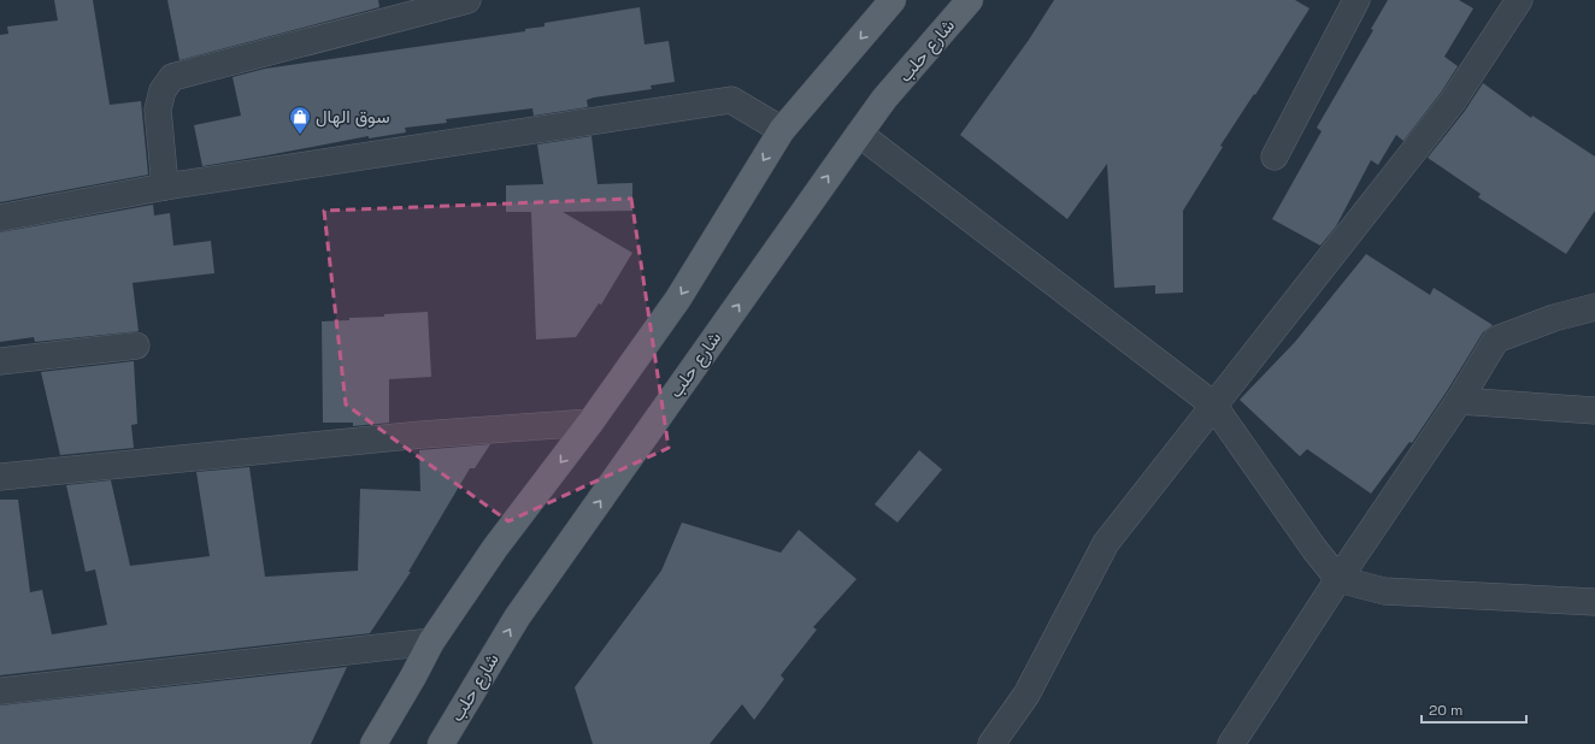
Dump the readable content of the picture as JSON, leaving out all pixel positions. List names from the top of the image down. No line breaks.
{"streets":{"main road":["شارع حلب"]},"places":{"shop":["سوق الهال"]},"scale_bar":"20 m"}
